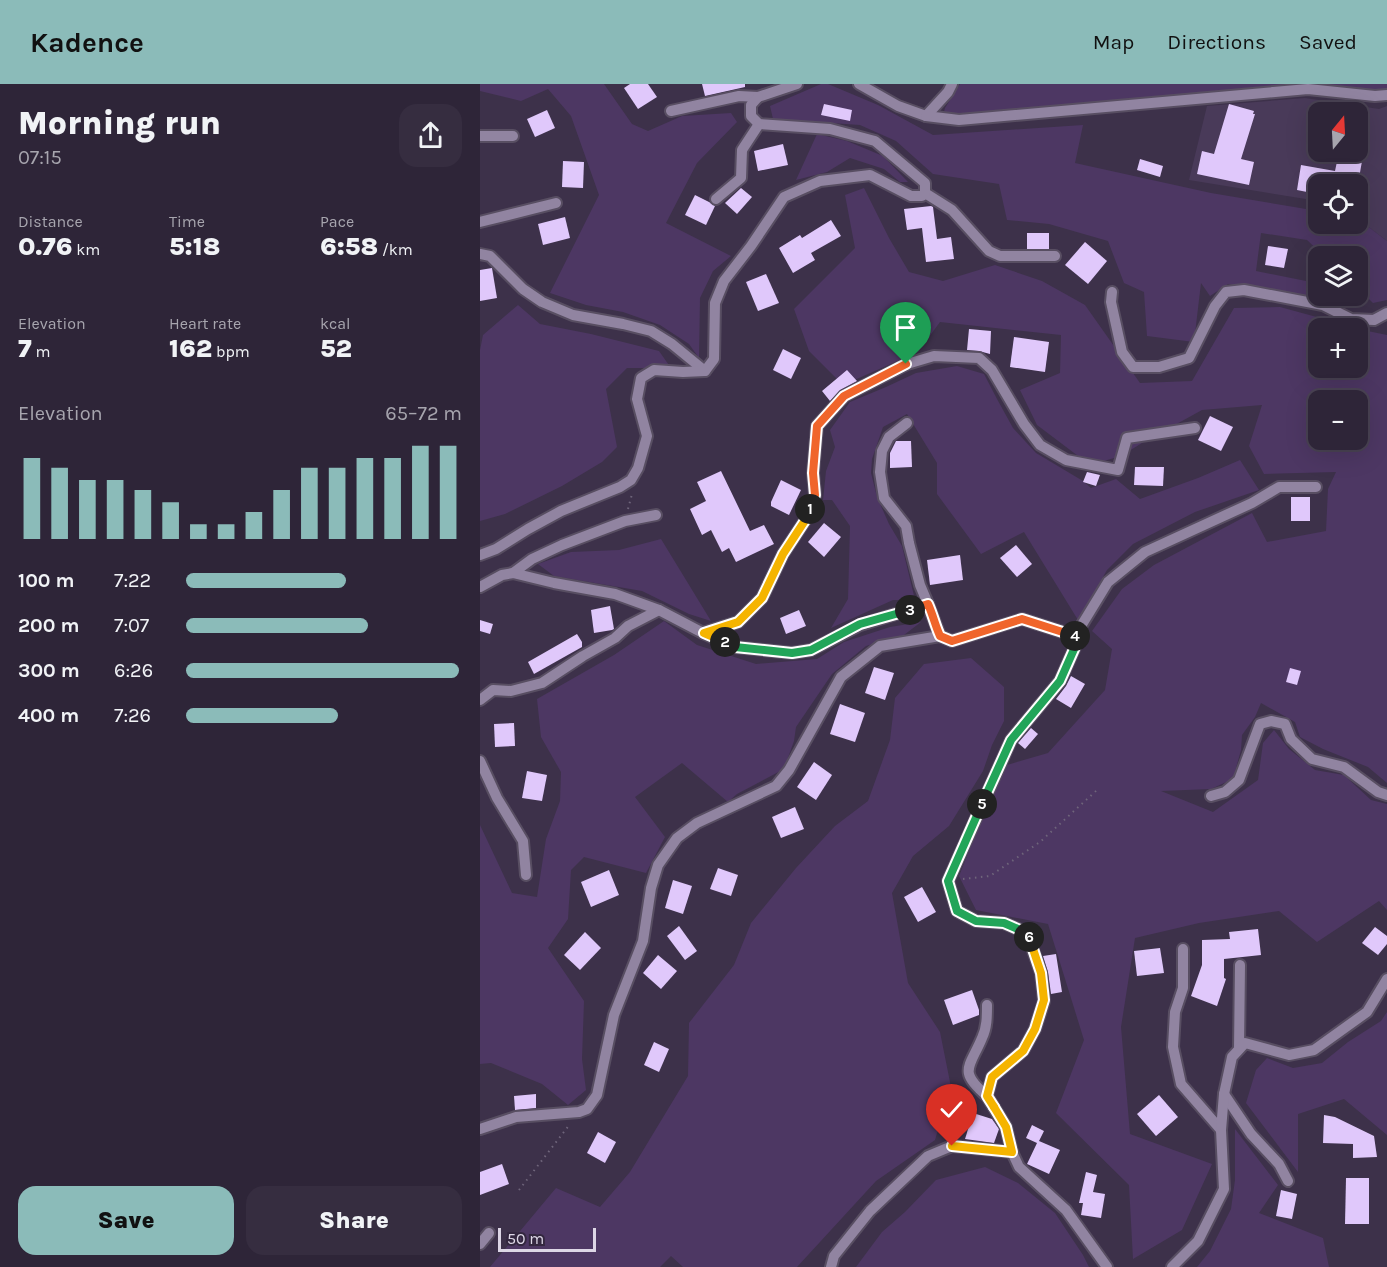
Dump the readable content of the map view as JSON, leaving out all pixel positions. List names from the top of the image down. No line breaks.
{"scale_bar":"50 m","north":"top","page":{"header":"Kadence","nav":["Map","Directions","Saved"],"heading":["Morning run","07:15"],"map_buttons":["+","−"],"stats":[["Distance","0.76 km"],["Time","5:18"],["Pace","6:58 /km"],["Elevation","7 m"],["Heart rate","162 bpm"],["kcal","52"]],"chart":["Elevation","65–72 m"],"pins":["1","3","4","2","5","6"],"list":[{"name":"100 m","note":"7:22"},{"name":"200 m","note":"7:07"},{"name":"300 m","note":"6:26"},{"name":"400 m","note":"7:26"}],"buttons":["Save","Share"],"scale":"50 m"}}
